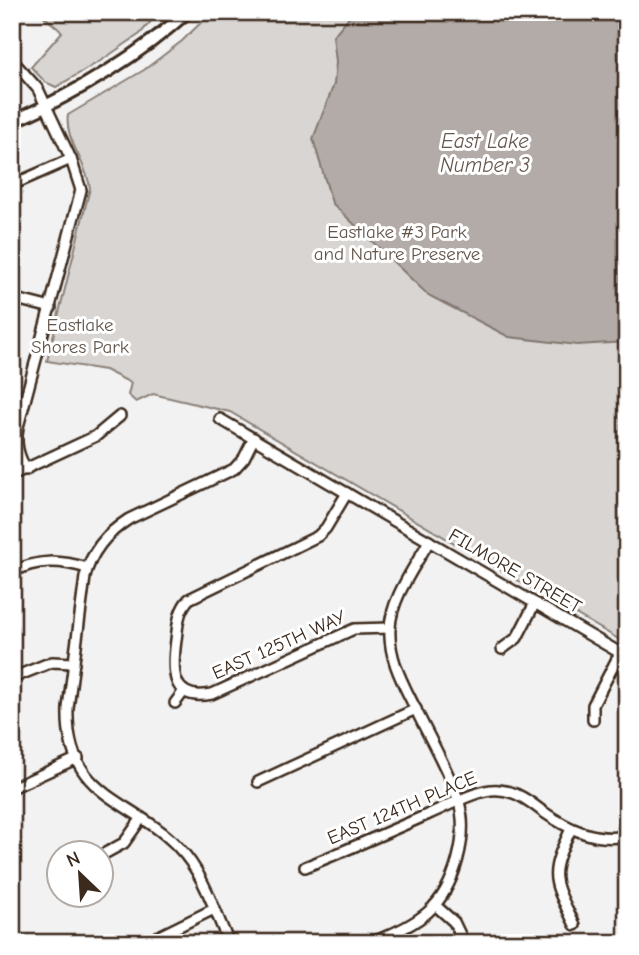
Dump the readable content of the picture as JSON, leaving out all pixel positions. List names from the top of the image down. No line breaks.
{"streets":{"street":["FILMORE STREET","EAST 125TH WAY","EAST 124TH PLACE"]},"water":["East Lake Number 3"],"parks":["Eastlake #3 Park and Nature Preserve","Eastlake Shores Park"],"north":"top left"}
